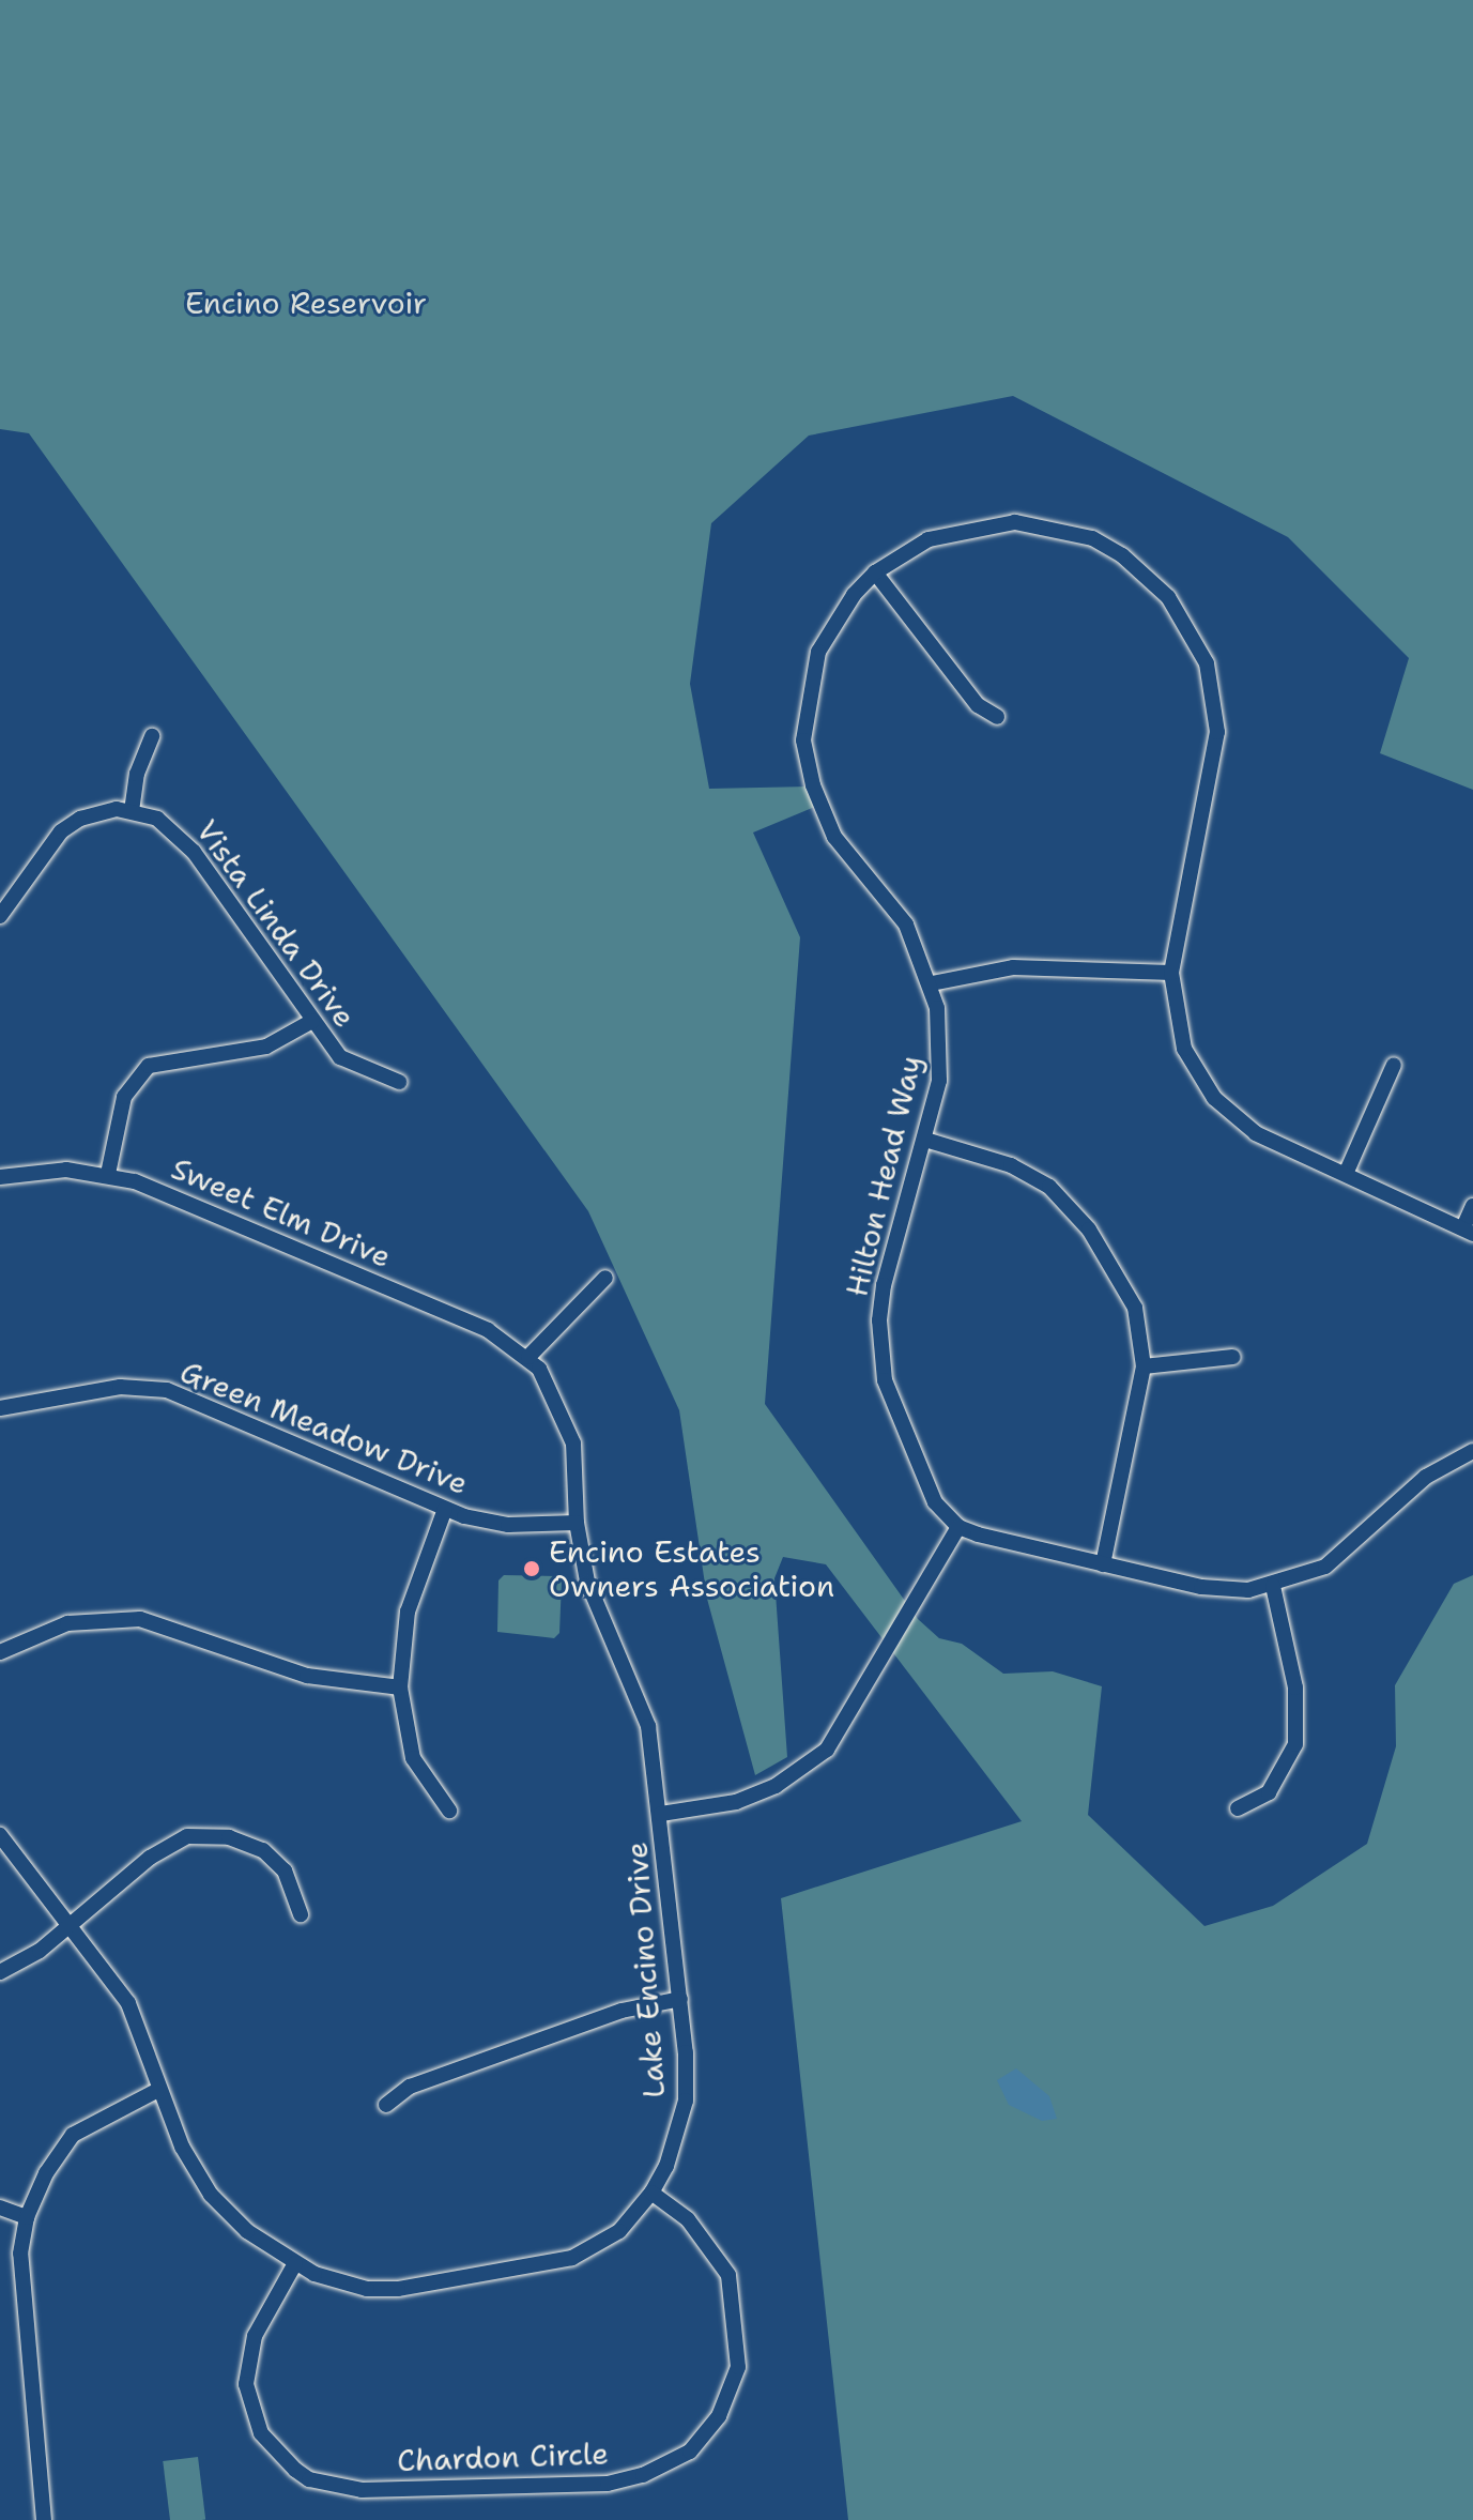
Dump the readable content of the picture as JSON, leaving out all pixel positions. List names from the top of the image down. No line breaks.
{"streets":{"street":["Vista Linda Drive","Hilton Head Way","Sweet Elm Drive","Green Meadow Drive","Lake Encino Drive","Chardon Circle"]},"crossings":[["Sweet Elm Drive","Lake Encino Drive"],["Green Meadow Drive","Lake Encino Drive"],["Lake Encino Drive","Chardon Circle"]],"parks":["Encino Reservoir"],"places":["Encino Estates Owners Association"]}
